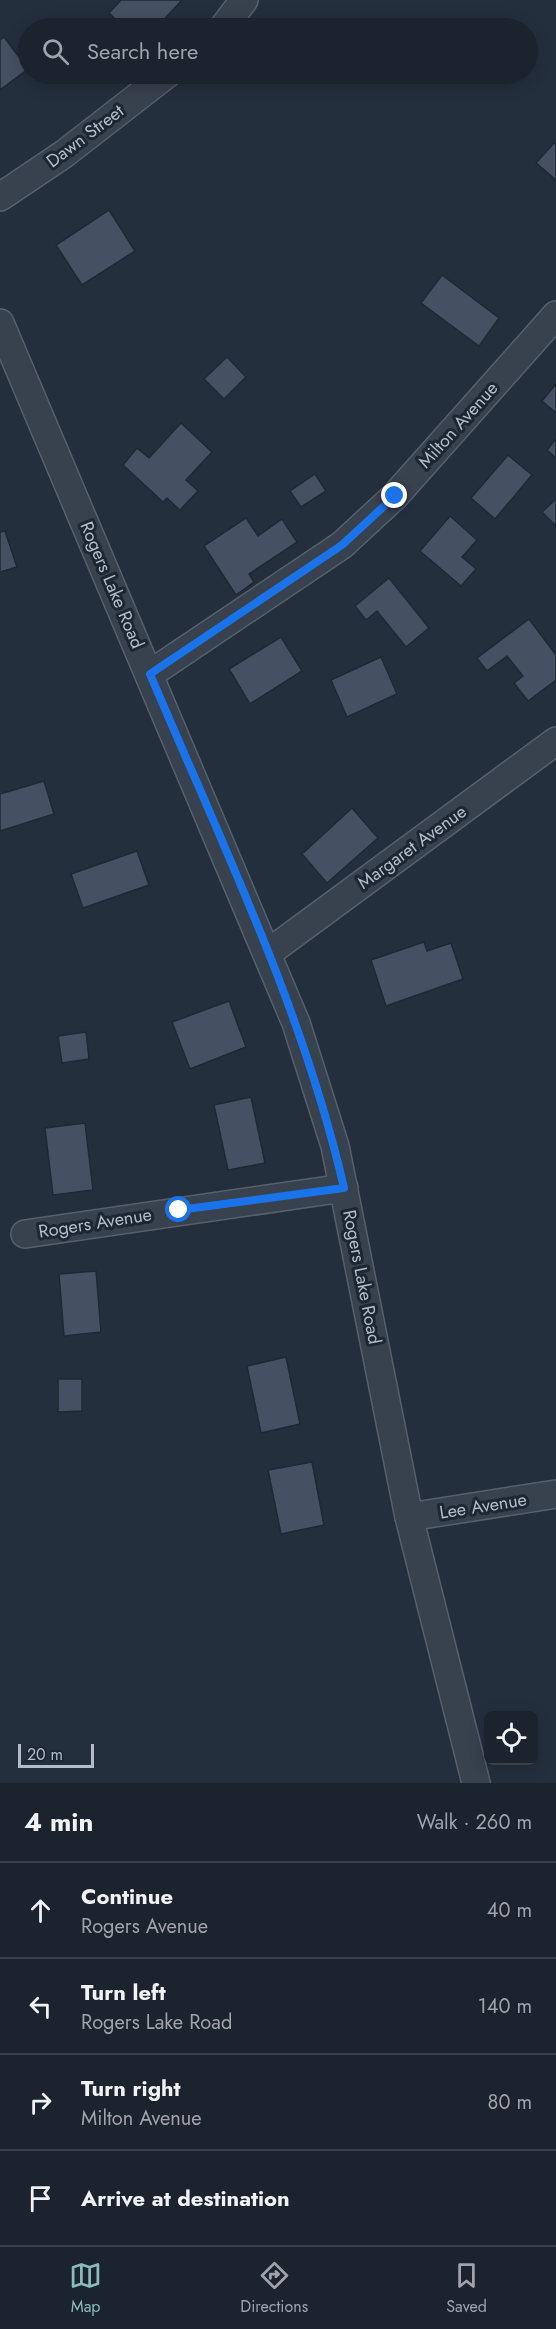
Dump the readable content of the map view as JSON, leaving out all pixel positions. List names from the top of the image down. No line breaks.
{"streets":{"street":["Dawn Street","Milton Avenue","Rogers Lake Road","Margaret Avenue","Rogers Avenue","Lee Avenue"]},"crossings":[["Milton Avenue","Rogers Lake Road"],["Rogers Lake Road","Margaret Avenue"],["Rogers Lake Road","Rogers Avenue"],["Rogers Lake Road","Lee Avenue"]],"scale_bar":"20 m","page":{"search":"Search here","scale":"20 m","heading":["4 min","Walk · 260 m"],"list":[["Continue","Rogers Avenue","40 m"],["Turn left","Rogers Lake Road","140 m"],["Turn right","Milton Avenue","80 m"],"Arrive at destination"],"nav":["Map","Directions","Saved"]}}
